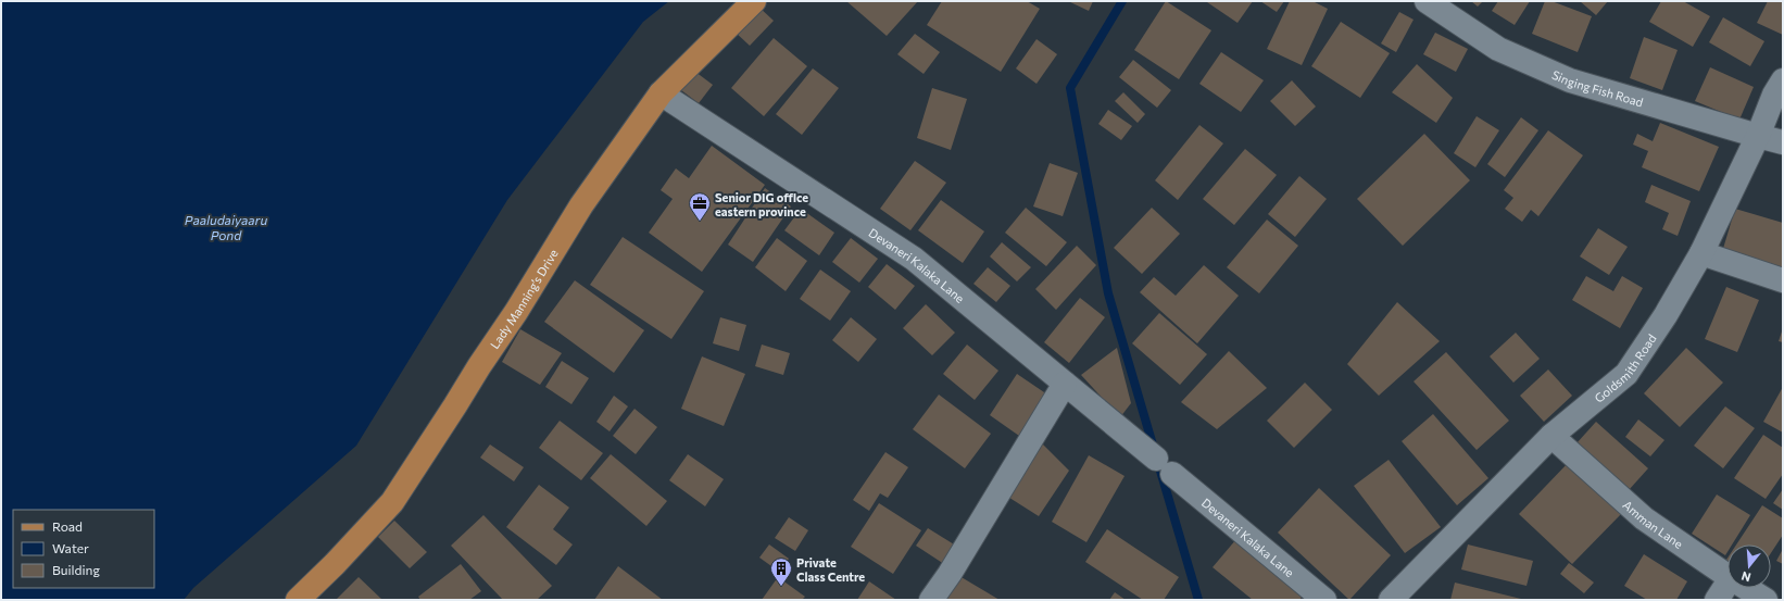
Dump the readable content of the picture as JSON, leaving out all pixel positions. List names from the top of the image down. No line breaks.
{"streets":{"main road":["Lady Manning’s Drive"],"street":["Singing Fish Road","Devaneri Kalaka Lane","Goldsmith Road","Amman Lane"]},"crossings":[["Singing Fish Road","Goldsmith Road"],["Devaneri Kalaka Lane","Lady Manning’s Drive"],["Goldsmith Road","Amman Lane"]],"water":["Paaludaiyaaru Pond"],"places":{"office":["Senior DIG office eastern province"],"building":["Private Class Centre"]},"legend":["Road","Water","Building"],"north":"bottom"}
